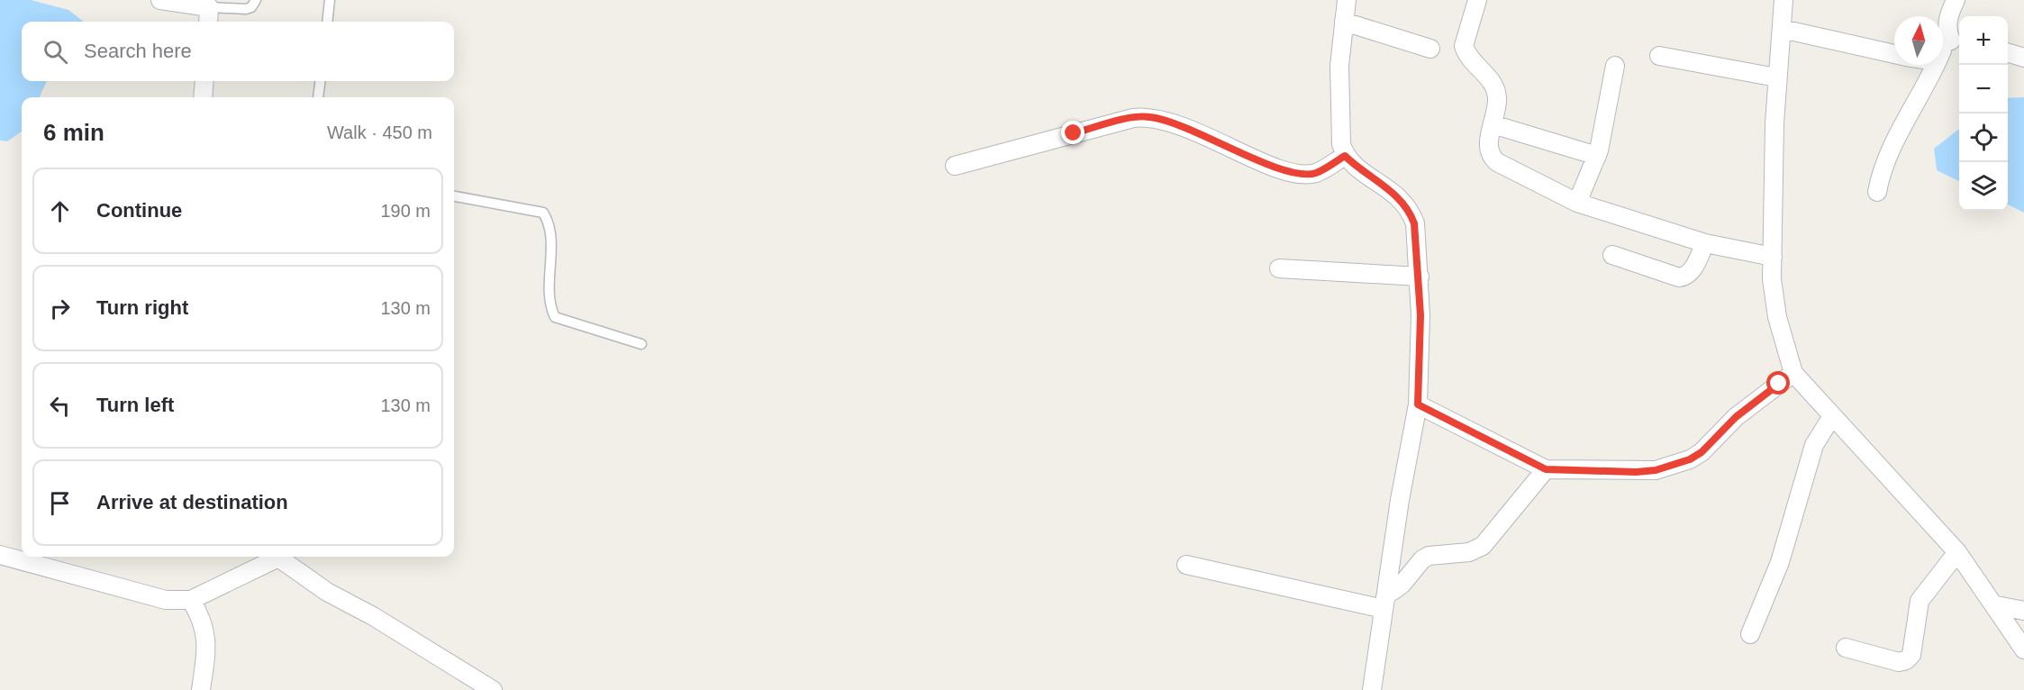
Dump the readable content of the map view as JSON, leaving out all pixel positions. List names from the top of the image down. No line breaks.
{"north":"top","page":{"map_buttons":["+","−"],"search":"Search here","heading":["6 min","Walk · 450 m"],"list":[["Continue","190 m"],["Turn right","130 m"],["Turn left","130 m"],"Arrive at destination"]}}
